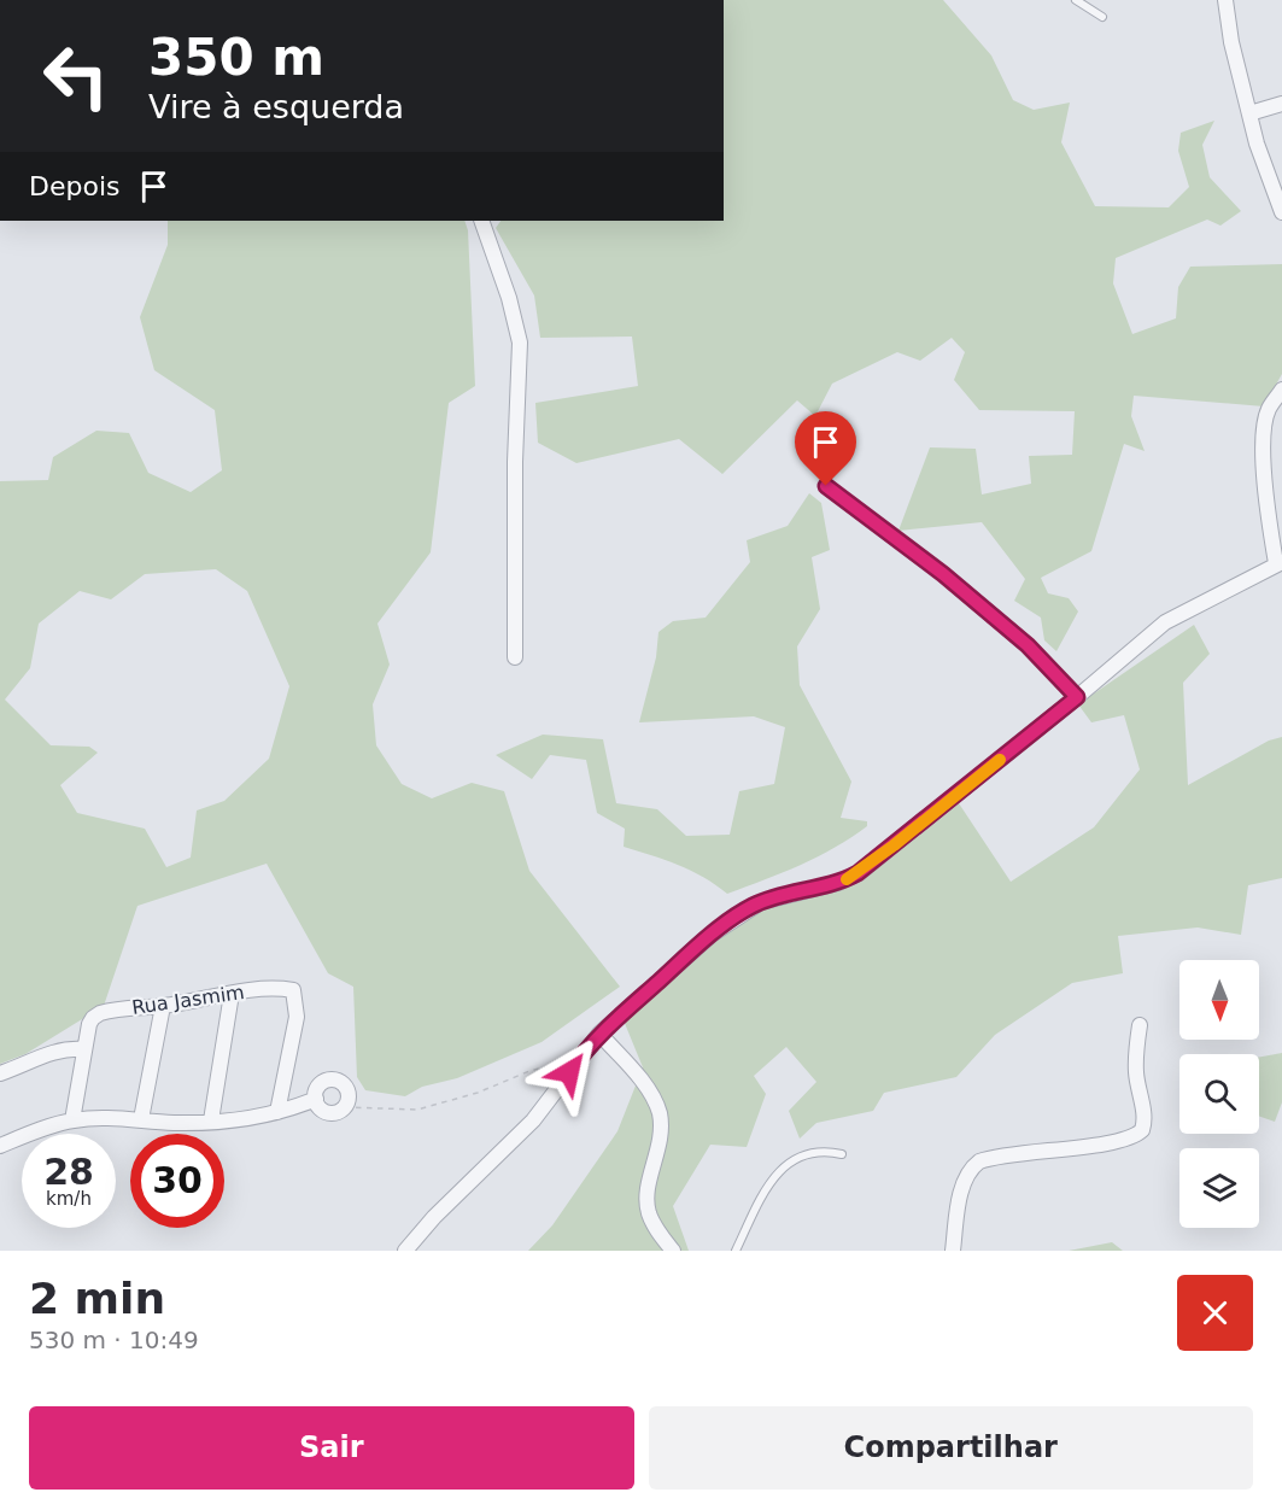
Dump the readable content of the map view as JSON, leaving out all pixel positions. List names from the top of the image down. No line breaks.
{"streets":{"street":["Rua Jasmim"]},"north":"bottom","page":{"turn":["350 m","Vire à esquerda"],"then":"Depois","speed":"28 km/h","limit":"30","heading":["2 min","530 m · 10:49"],"buttons":["Sair","Compartilhar"]}}
